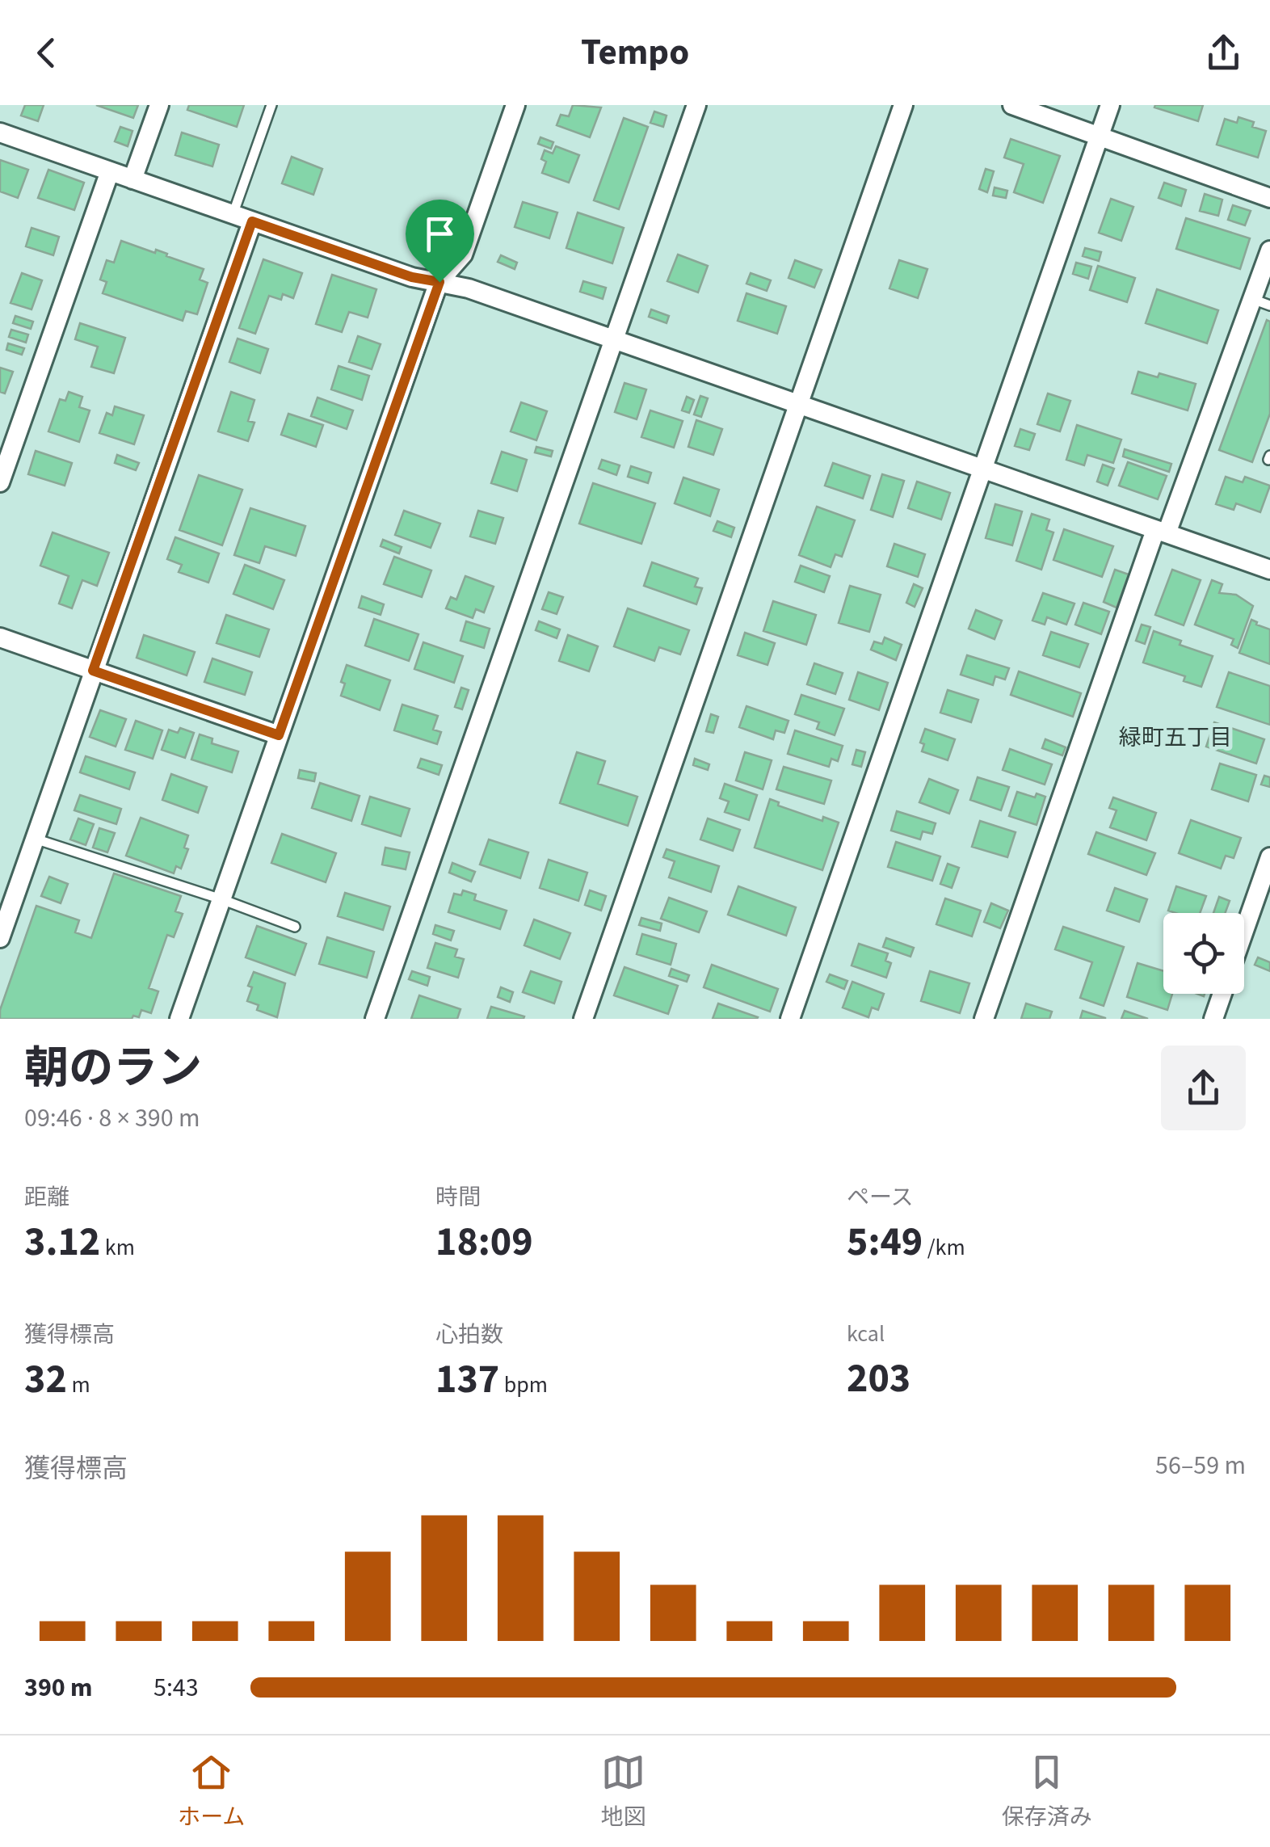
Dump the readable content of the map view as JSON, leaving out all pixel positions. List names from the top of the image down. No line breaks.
{"districts":["緑町五丁目"],"page":{"header":"Tempo","heading":["朝のラン","09:46 · 8 × 390 m"],"stats":[["距離","3.12 km"],["時間","18:09"],["ペース","5:49 /km"],["獲得標高","32 m"],["心拍数","137 bpm"],["kcal","203"]],"chart":["獲得標高","56–59 m"],"list":[{"name":"390 m","note":"5:43"}],"tabs":["ホーム","地図","保存済み"]}}
